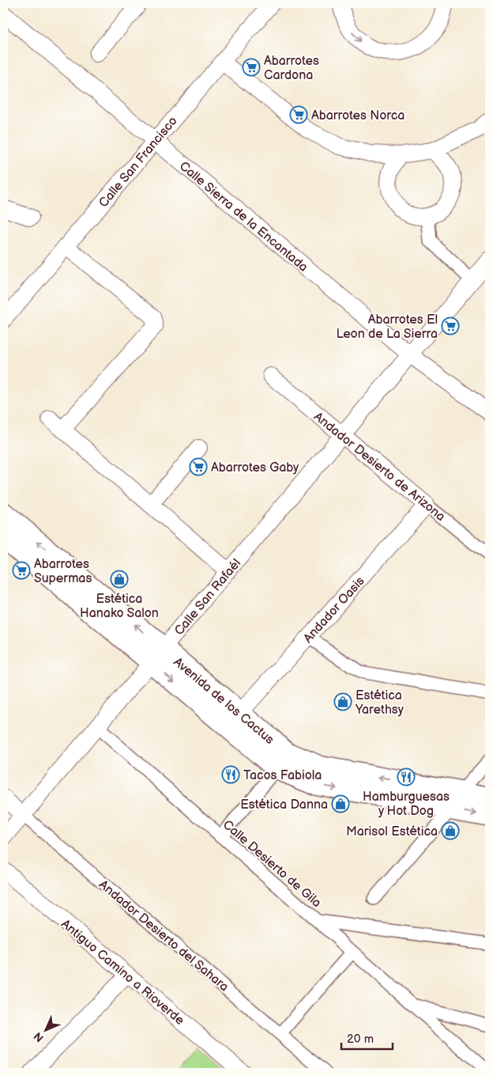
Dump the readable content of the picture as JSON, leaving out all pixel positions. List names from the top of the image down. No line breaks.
{"streets":{"street":["Calle San Francisco","Calle Sierra de la Encantada","Andador Desierto de Arizona","Calle San Rafaél","Andador Oasis","Avenida de los Cactus","Calle Desierto de Gila","Andador Desierto del Sahara","Antiguo Camino a Rioverde"]},"crossings":[["Calle San Francisco","Calle Sierra de la Encantada"],["Calle Sierra de la Encantada","Calle San Rafaél"],["Andador Desierto de Arizona","Calle San Rafaél"],["Andador Desierto de Arizona","Andador Oasis"],["Calle San Rafaél","Avenida de los Cactus"],["Calle San Rafaél","Calle Desierto de Gila"],["Calle San Rafaél","Andador Desierto del Sahara"],["Andador Oasis","Avenida de los Cactus"]],"places":{"supermarket":["Abarrotes Cardona","Abarrotes Norca","Abarrotes El Leon de La Sierra","Abarrotes Gaby","Abarrotes Supermas"],"shop":["Estética Hanako Salon","Estética Yarethsy","Estética Danna","Marisol Estética"],"restaurant":["Tacos Fabiola","Hamburguesas y Hot Dog"]},"scale_bar":"20 m","north":"bottom left"}
